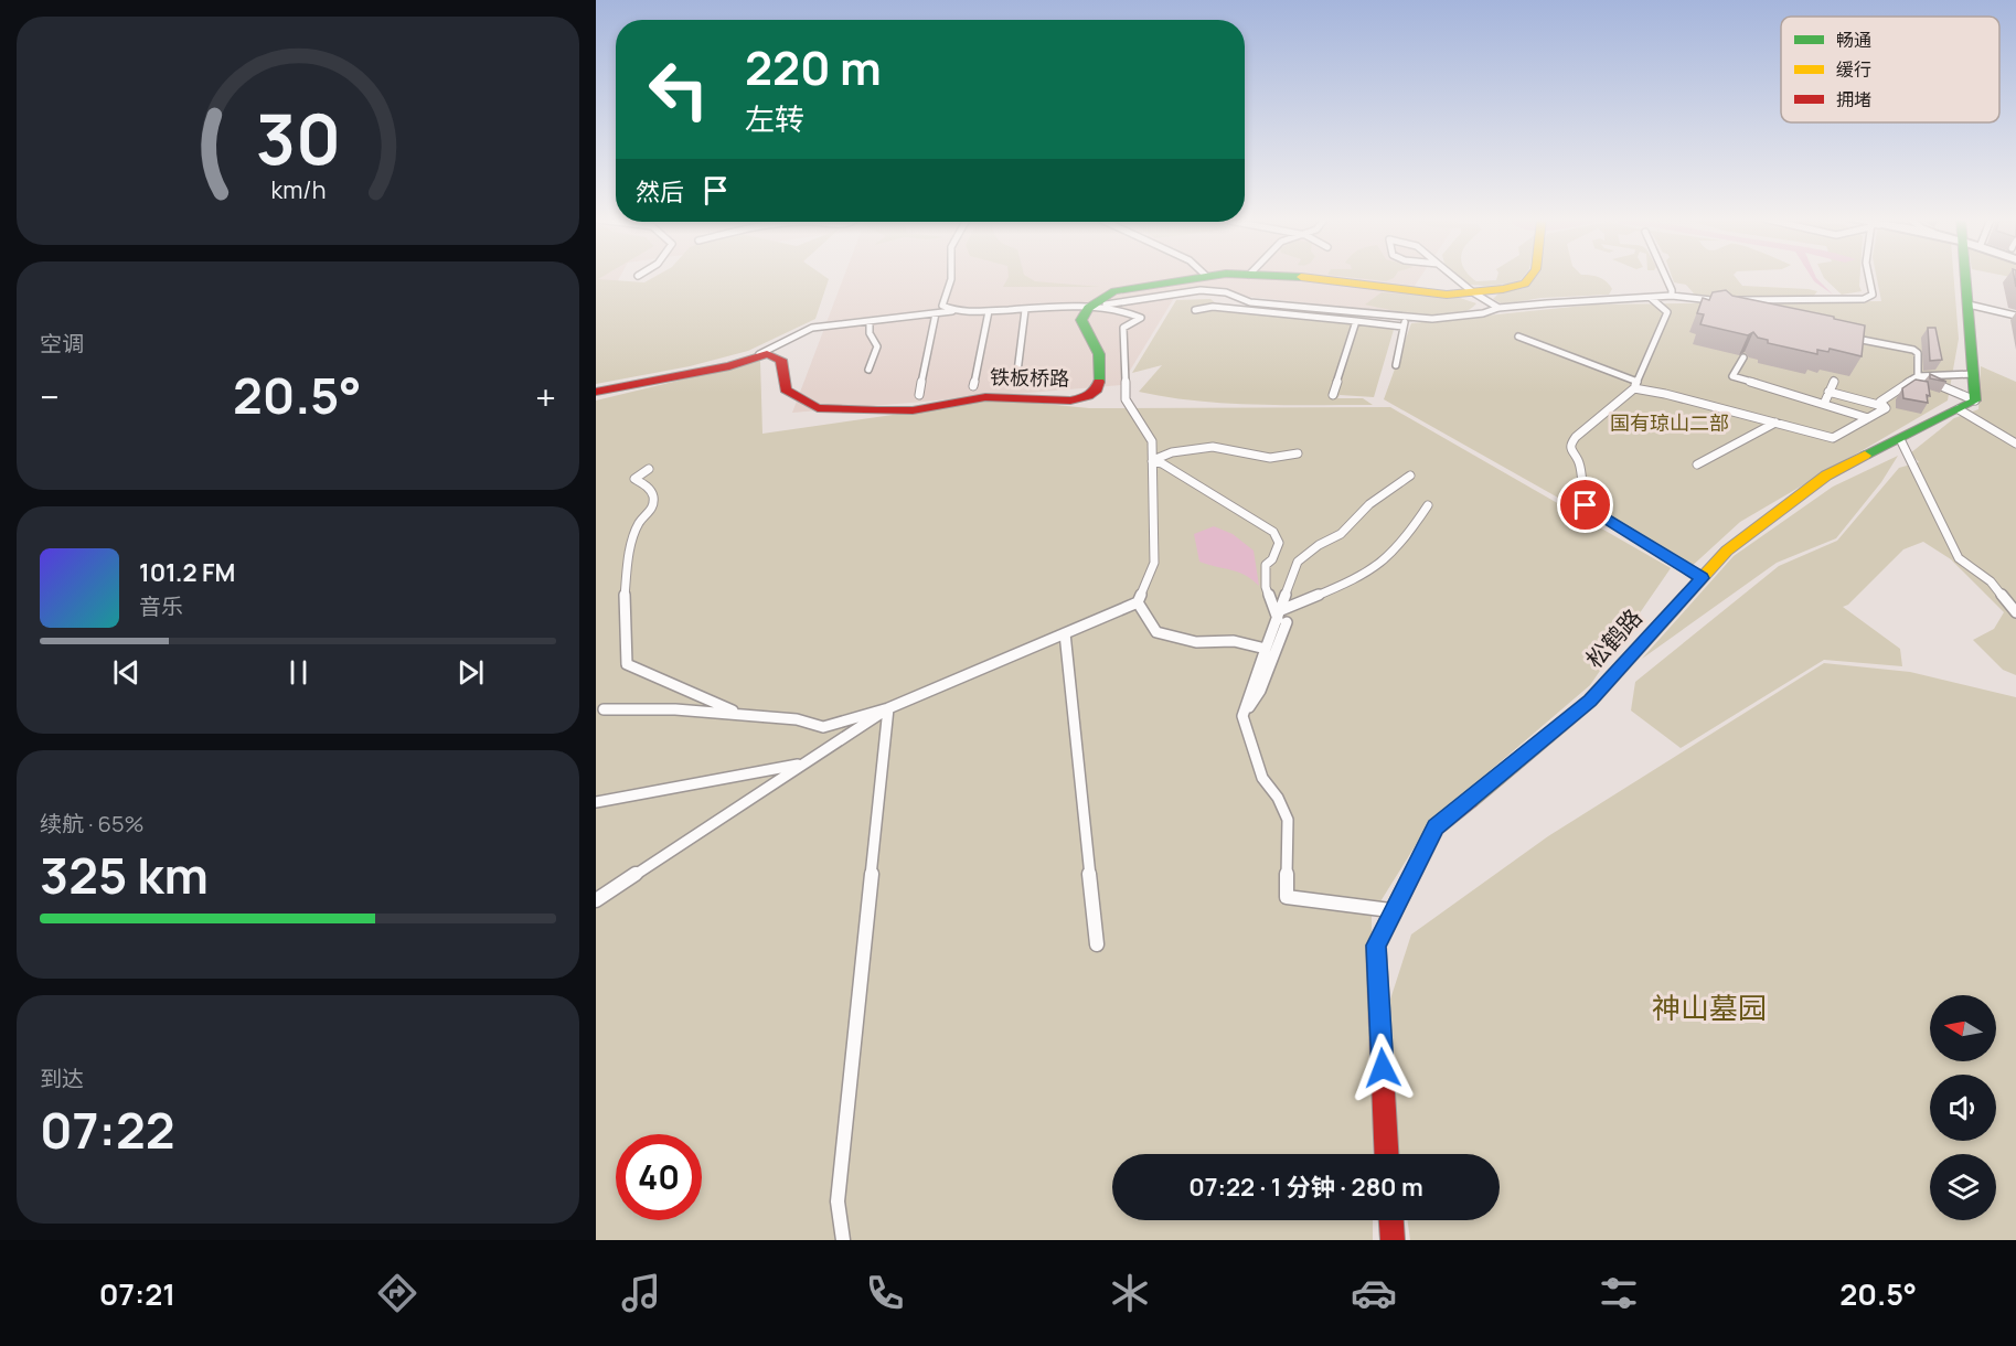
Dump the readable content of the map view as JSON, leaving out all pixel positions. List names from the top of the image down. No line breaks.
{"streets":{"street":["铁板桥路","松鹤路"]},"parks":["国有琼山二部","神山墓园"],"legend":["畅通","缓行","拥堵"],"north":"left","page":{"turn":["220 m","左转"],"then":"然后","tile":["空调",["续航 · 65%","325 km"],["到达","07:22"]],"heat":["−","20.5°","+"],"song":["101.2 FM","音乐"],"limit":"40","trip":"07:22 · 1 分钟 · 280 m","tabs":["07:21","20.5°"],"gauge":["30","km/h"]}}
